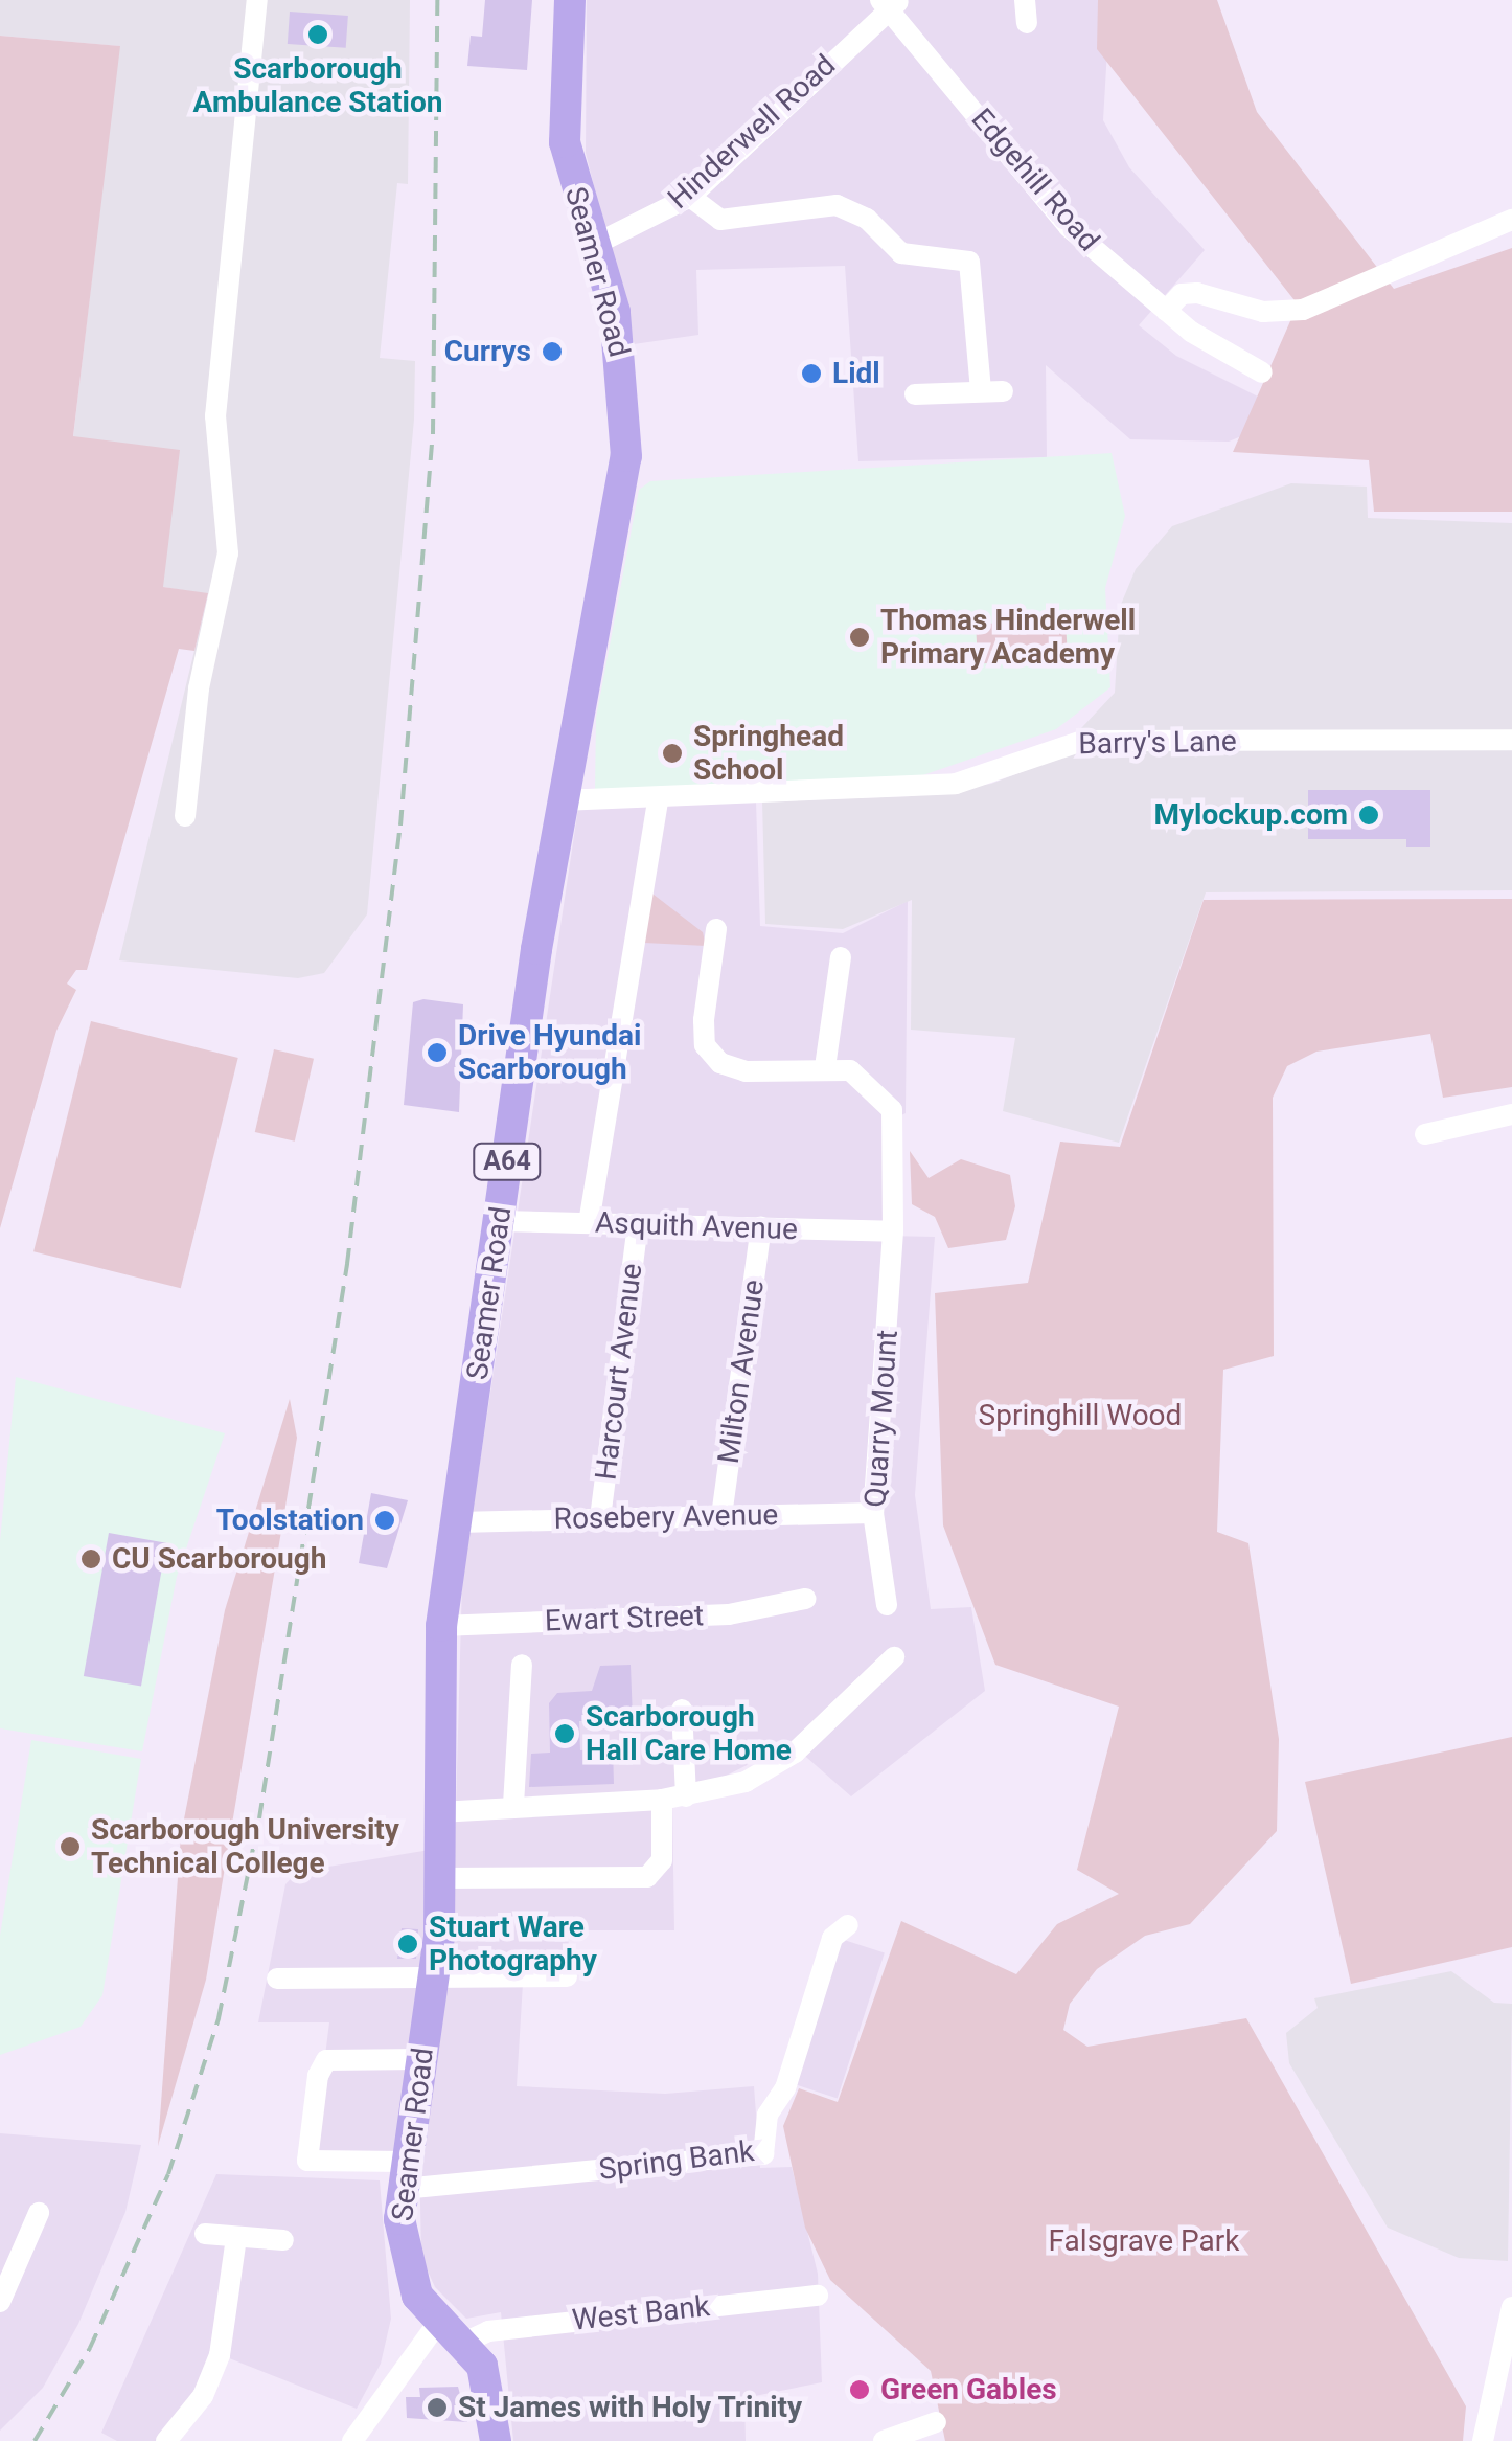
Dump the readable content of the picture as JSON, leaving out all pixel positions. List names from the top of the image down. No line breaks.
{"streets":{"highway":["Seamer Road","A64"],"street":["Hinderwell Road","Edgehill Road","Barry's Lane","Asquith Avenue","Harcourt Avenue","Milton Avenue","Quarry Mount","Rosebery Avenue","Ewart Street","Spring Bank","West Bank"]},"crossings":[["Hinderwell Road","Edgehill Road"],["Hinderwell Road","Seamer Road"],["Seamer Road","Barry's Lane"],["Seamer Road","Asquith Avenue"],["Seamer Road","Rosebery Avenue"],["Seamer Road","Ewart Street"],["Seamer Road","Spring Bank"],["Seamer Road","West Bank"],["Asquith Avenue","Harcourt Avenue"],["Asquith Avenue","Milton Avenue"],["Asquith Avenue","Quarry Mount"],["Harcourt Avenue","Rosebery Avenue"],["Milton Avenue","Rosebery Avenue"],["Quarry Mount","Rosebery Avenue"]],"parks":["Springhill Wood","Falsgrave Park"],"places":["Scarborough Ambulance Station","Currys","Lidl","Thomas Hinderwell Primary Academy","Springhead School","Mylockup.com","Drive Hyundai Scarborough","Toolstation","CU Scarborough","Scarborough Hall Care Home","Scarborough University Technical College","Stuart Ware Photography","Green Gables","St James with Holy Trinity"]}
